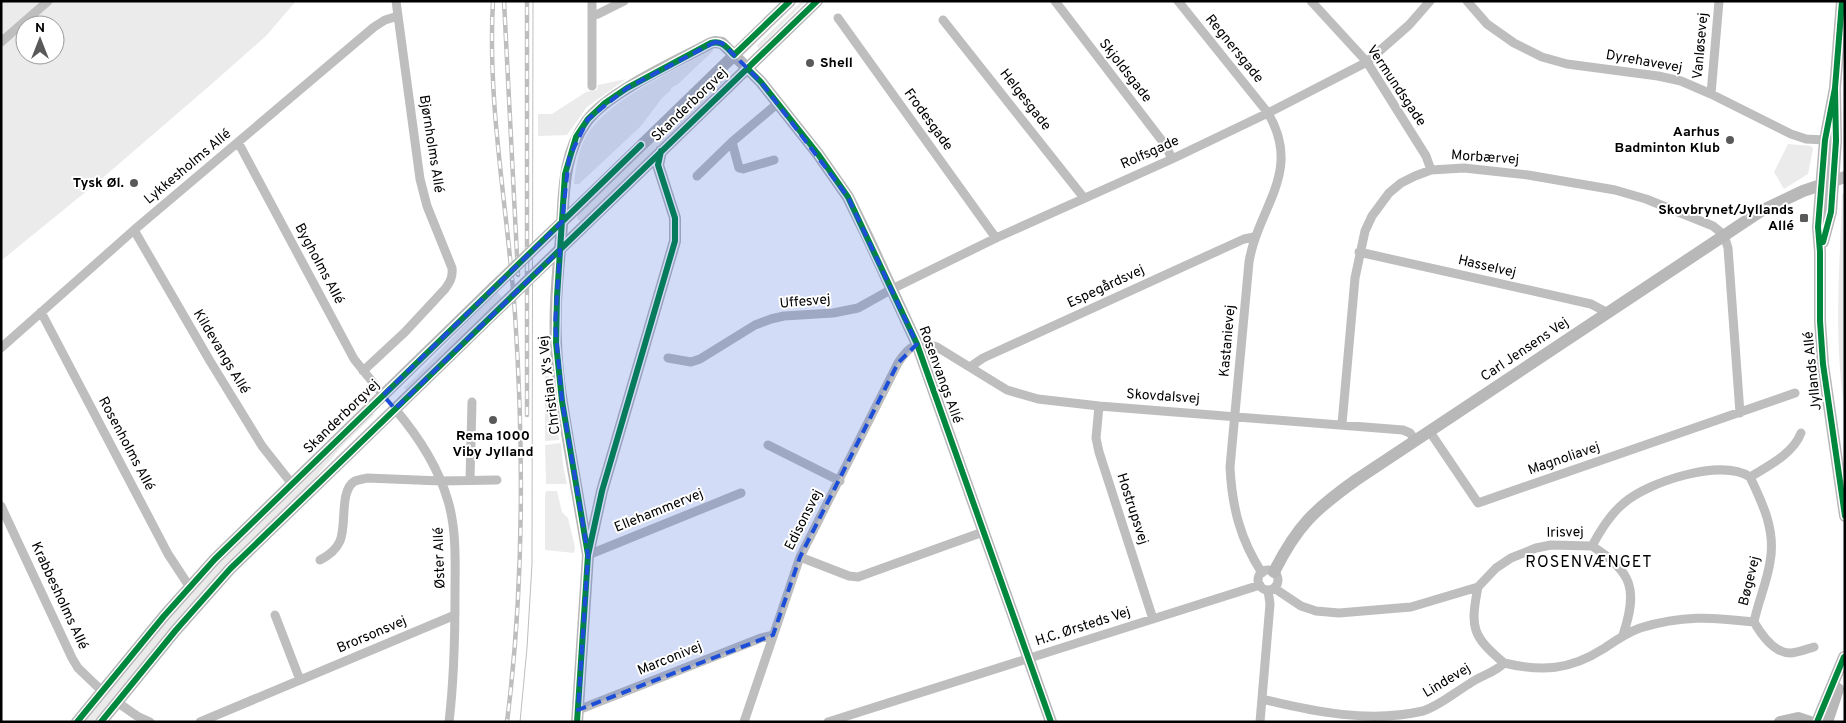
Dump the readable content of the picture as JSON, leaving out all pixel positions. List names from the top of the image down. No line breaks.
{"streets":{"street":["Vanløsevej","Regnersgade","Dyrehavevej","Skjoldsgade","Vermundsgade","Helgesgade","Skanderborgvej","Frodesgade","Bjørnholms Allé","Rolfsgade","Morbærvej","Lykkesholms Allé","Bygholms Allé","Hasselvej","Espegårdsvej","Uffesvej","Kastanievej","Carl Jensens Vej","Kildevangs Allé","Jyllands Allé","Rosenvangs Allé","Christian X's Vej","Skovdalsvej","Rosenholms Allé","Magnoliavej","Hostrupsvej","Ellehammervej","Edisonsvej","Irisvej","Øster Allé","Bøgevej","Krabbesholms Allé","H.C. Ørsteds Vej","Brorsonsvej","Marconivej","Lindevej"]},"crossings":[["Vanløsevej","Dyrehavevej"],["Regnersgade","Rolfsgade"],["Regnersgade","Kastanievej"],["Dyrehavevej","Jyllands Allé"],["Skjoldsgade","Rolfsgade"],["Vermundsgade","Rolfsgade"],["Vermundsgade","Morbærvej"],["Helgesgade","Rolfsgade"],["Skanderborgvej","Bygholms Allé"],["Skanderborgvej","Kildevangs Allé"],["Skanderborgvej","Rosenvangs Allé"],["Skanderborgvej","Christian X's Vej"],["Skanderborgvej","Rosenholms Allé"],["Skanderborgvej","Øster Allé"],["Skanderborgvej","Krabbesholms Allé"],["Frodesgade","Rolfsgade"],["Bjørnholms Allé","Lykkesholms Allé"],["Bjørnholms Allé","Bygholms Allé"],["Rolfsgade","Uffesvej"],["Rolfsgade","Kastanievej"],["Rolfsgade","Rosenvangs Allé"],["Morbærvej","Hasselvej"],["Morbærvej","Carl Jensens Vej"],["Morbærvej","Skovdalsvej"],["Lykkesholms Allé","Bygholms Allé"],["Lykkesholms Allé","Kildevangs Allé"],["Lykkesholms Allé","Rosenholms Allé"],["Hasselvej","Carl Jensens Vej"],["Espegårdsvej","Kastanievej"],["Espegårdsvej","Skovdalsvej"],["Uffesvej","Rosenvangs Allé"],["Kastanievej","Carl Jensens Vej"],["Kastanievej","Skovdalsvej"],["Carl Jensens Vej","Jyllands Allé"],["Carl Jensens Vej","Skovdalsvej"],["Carl Jensens Vej","Magnoliavej"],["Rosenvangs Allé","Christian X's Vej"],["Rosenvangs Allé","Skovdalsvej"],["Rosenvangs Allé","Edisonsvej"],["Rosenvangs Allé","H.C. Ørsteds Vej"],["Christian X's Vej","Ellehammervej"],["Christian X's Vej","Marconivej"],["Skovdalsvej","Hostrupsvej"],["Skovdalsvej","Edisonsvej"],["Hostrupsvej","H.C. Ørsteds Vej"],["Edisonsvej","Marconivej"],["Irisvej","Bøgevej"],["Irisvej","Lindevej"],["Øster Allé","Brorsonsvej"]],"districts":["ROSENVÆNGET"],"places":{"other":["Shell","Aarhus Badminton Klub","Tysk Øl.","Rema 1000 Viby Jylland"],"transit":["Skovbrynet/Jyllands Allé"]},"north":"top"}
